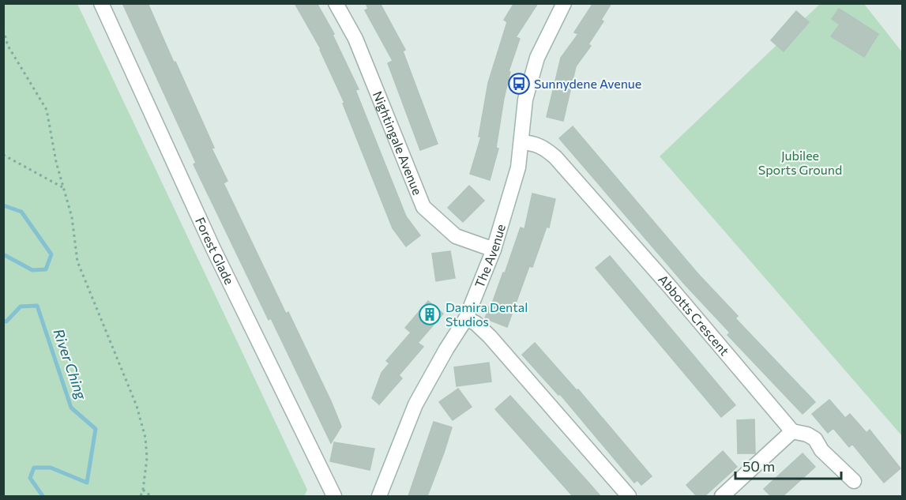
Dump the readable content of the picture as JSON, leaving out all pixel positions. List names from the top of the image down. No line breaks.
{"streets":{"street":["Nightingale Avenue","Forest Glade","The Avenue","Abbotts Crescent"]},"crossings":[["Nightingale Avenue","The Avenue"],["The Avenue","Abbotts Crescent"]],"water":["River Ching"],"parks":["Jubilee Sports Ground"],"places":{"bus stop":["Sunnydene Avenue"],"building":["Damira Dental Studios"]},"scale_bar":"50 m"}
